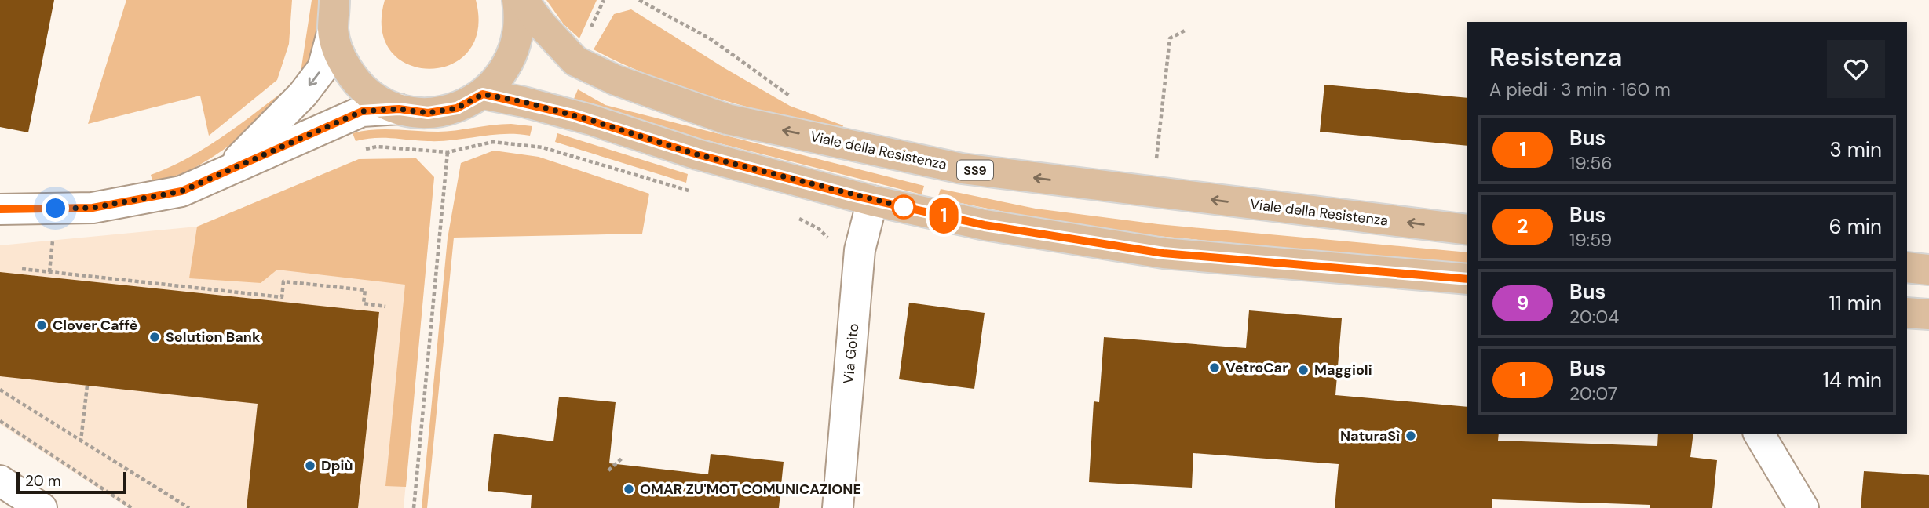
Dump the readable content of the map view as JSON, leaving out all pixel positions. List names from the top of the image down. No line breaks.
{"streets":{"main road":["Viale della Resistenza","SS9"],"street":["Via Goito"]},"places":["Clover Caffè","Solution Bank","VetroCar","Maggioli","NaturaSì","Dpiù","OMAR ZU'MOT COMUNICAZIONE"],"lines":["bus line 1"],"scale_bar":"20 m","page":{"on_map":"1","heading":["Resistenza","A piedi · 3 min · 160 m"],"list":[{"mark":"1","name":"Bus","note":"19:56","value":"3 min"},{"mark":"2","name":"Bus","note":"19:59","value":"6 min"},{"mark":"9","name":"Bus","note":"20:04","value":"11 min"},{"mark":"1","name":"Bus","note":"20:07","value":"14 min"}],"scale":"20 m"}}
